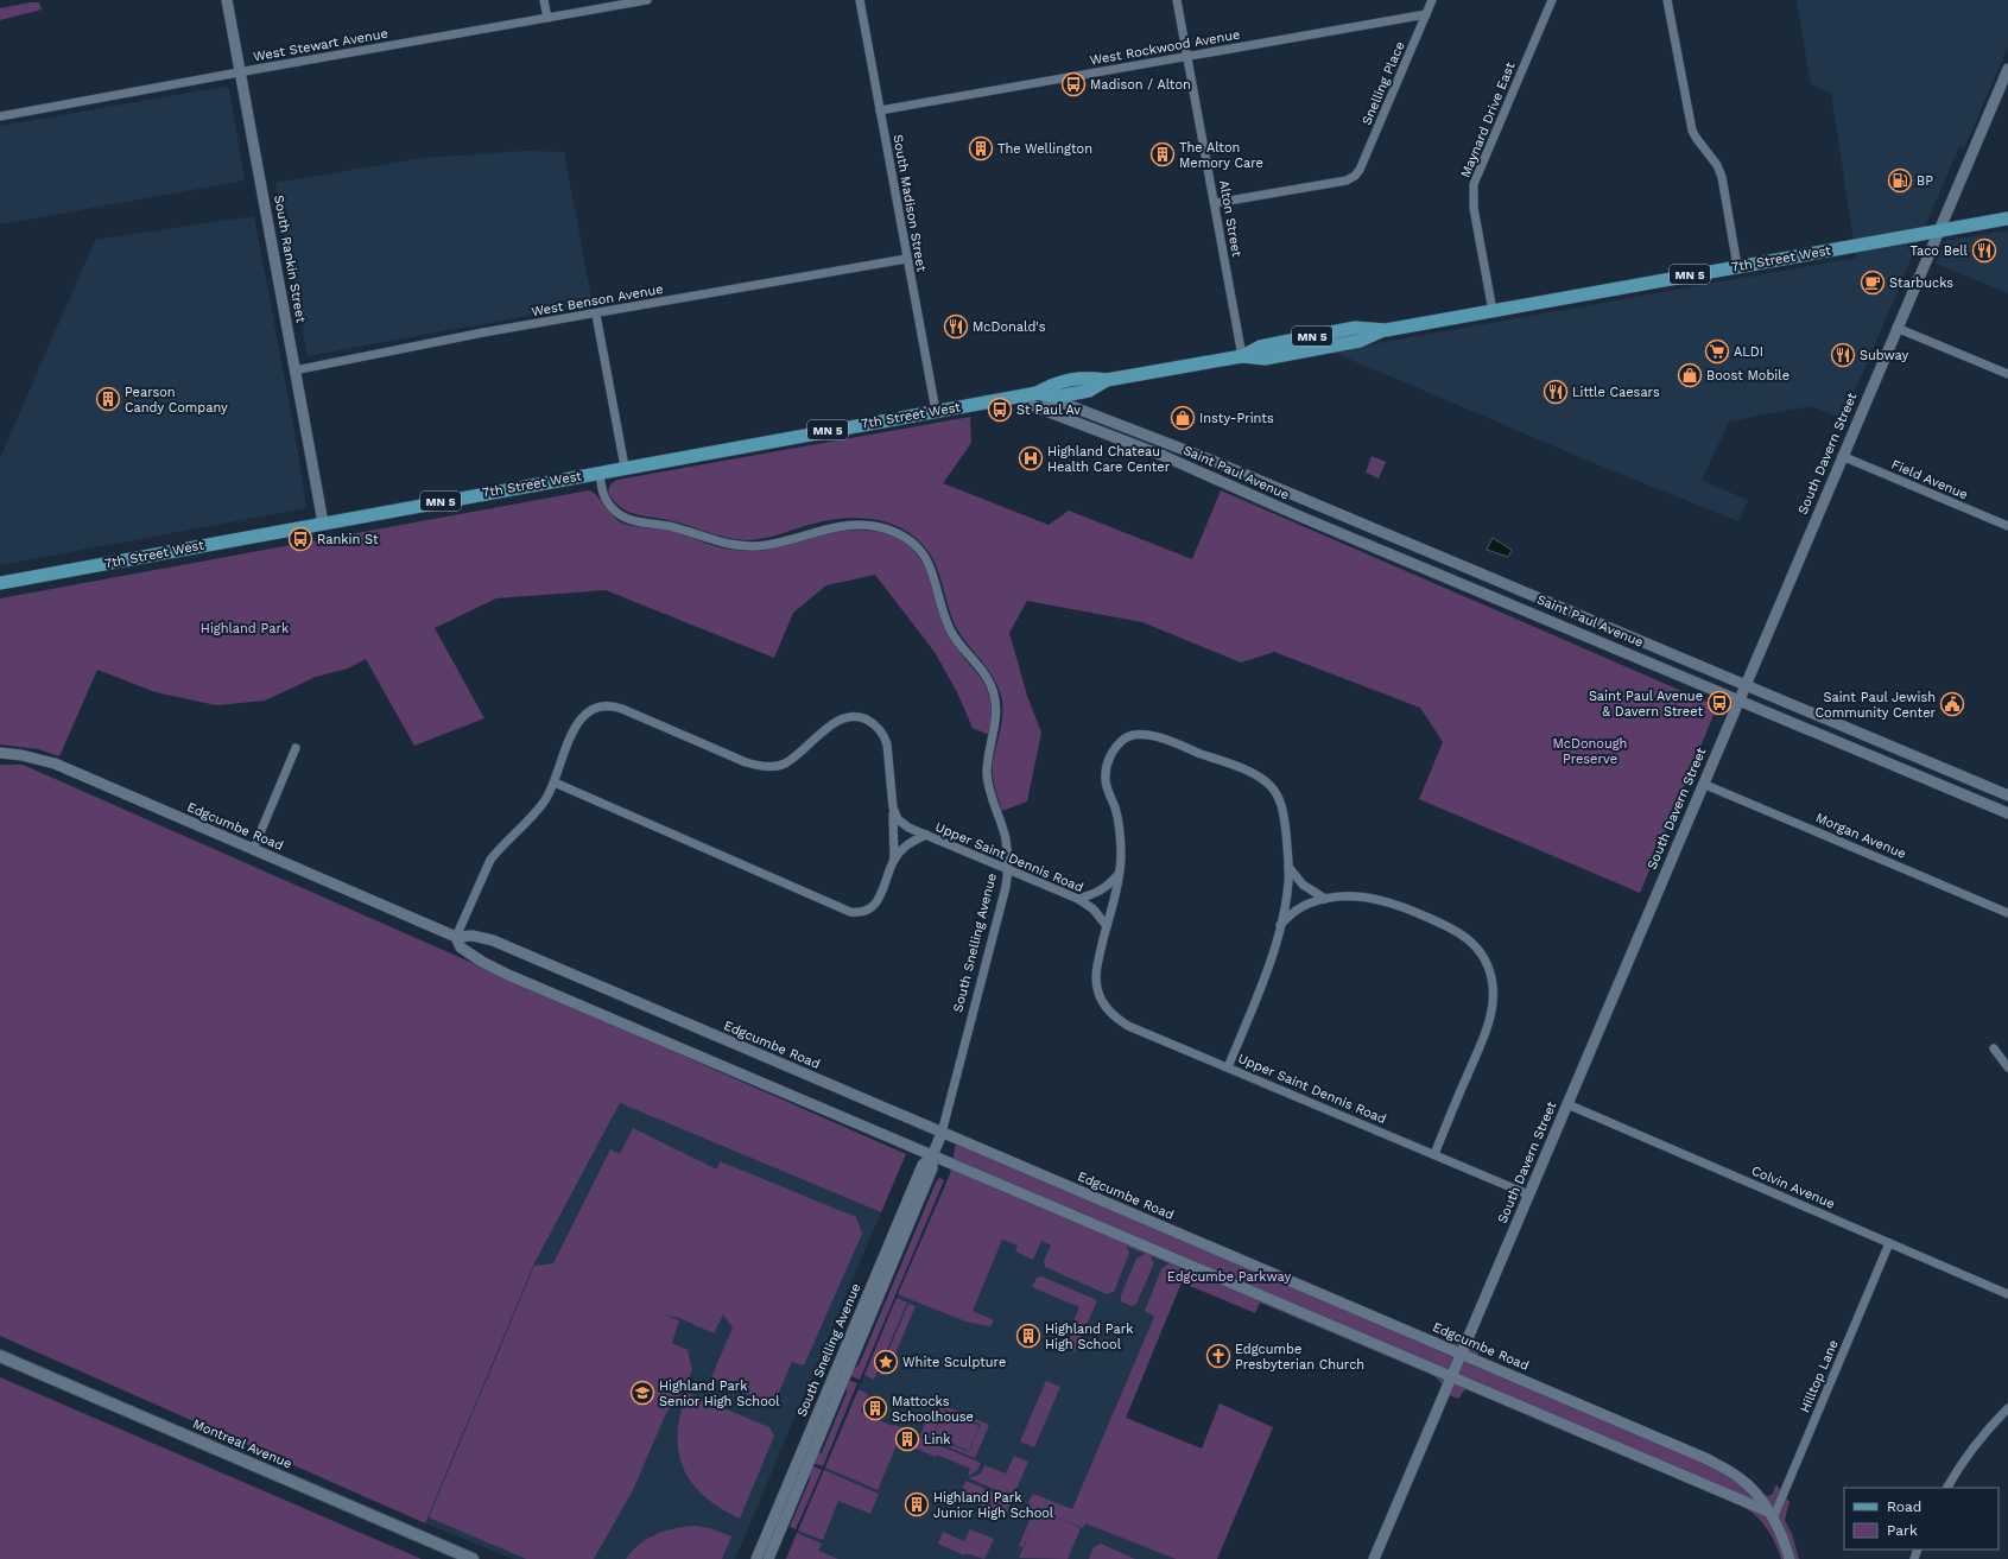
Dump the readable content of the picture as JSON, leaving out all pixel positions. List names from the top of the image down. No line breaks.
{"streets":{"main road":["7th Street West","MN 5","Montreal Avenue"],"street":["West Stewart Avenue","West Rockwood Avenue","Snelling Place","Maynard Drive East","South Madison Street","Alton Street","South Rankin Street","West Benson Avenue","South Davern Street","Saint Paul Avenue","Field Avenue","Edgcumbe Road","Morgan Avenue","Upper Saint Dennis Road","South Snelling Avenue","Colvin Avenue","Hilltop Lane"]},"crossings":[["West Stewart Avenue","South Rankin Street"],["West Rockwood Avenue","Snelling Place"],["West Rockwood Avenue","South Madison Street"],["West Rockwood Avenue","Alton Street"],["Snelling Place","Alton Street"],["Maynard Drive East","7th Street West"],["South Madison Street","7th Street West"],["South Madison Street","West Benson Avenue"],["Alton Street","7th Street West"],["South Rankin Street","7th Street West"],["South Rankin Street","West Benson Avenue"],["7th Street West","South Davern Street"],["7th Street West","Saint Paul Avenue"],["7th Street West","South Snelling Avenue"],["South Davern Street","Saint Paul Avenue"],["South Davern Street","Field Avenue"],["South Davern Street","Edgcumbe Road"],["South Davern Street","Morgan Avenue"],["South Davern Street","Upper Saint Dennis Road"],["South Davern Street","Colvin Avenue"],["Edgcumbe Road","South Snelling Avenue"],["Edgcumbe Road","Hilltop Lane"],["Upper Saint Dennis Road","South Snelling Avenue"],["Colvin Avenue","Hilltop Lane"]],"parks":["Highland Park","McDonough Preserve","Edgcumbe Parkway"],"places":{"bus stop":["Madison / Alton","St Paul Av","Rankin St","Saint Paul Avenue & Davern Street"],"building":["The Wellington","The Alton Memory Care","Pearson Candy Company","Highland Park High School","Mattocks Schoolhouse","Link","Highland Park Junior High School"],"fuel station":["BP"],"restaurant":["Taco Bell","McDonald's","Subway","Little Caesars"],"cafe":["Starbucks"],"supermarket":["ALDI"],"shop":["Boost Mobile","Insty-Prints"],"hospital":["Highland Chateau Health Care Center"],"public building":["Saint Paul Jewish Community Center"],"church":["Edgcumbe Presbyterian Church"],"place":["White Sculpture"],"school or university":["Highland Park Senior High School"]},"legend":["Road","Park"]}
